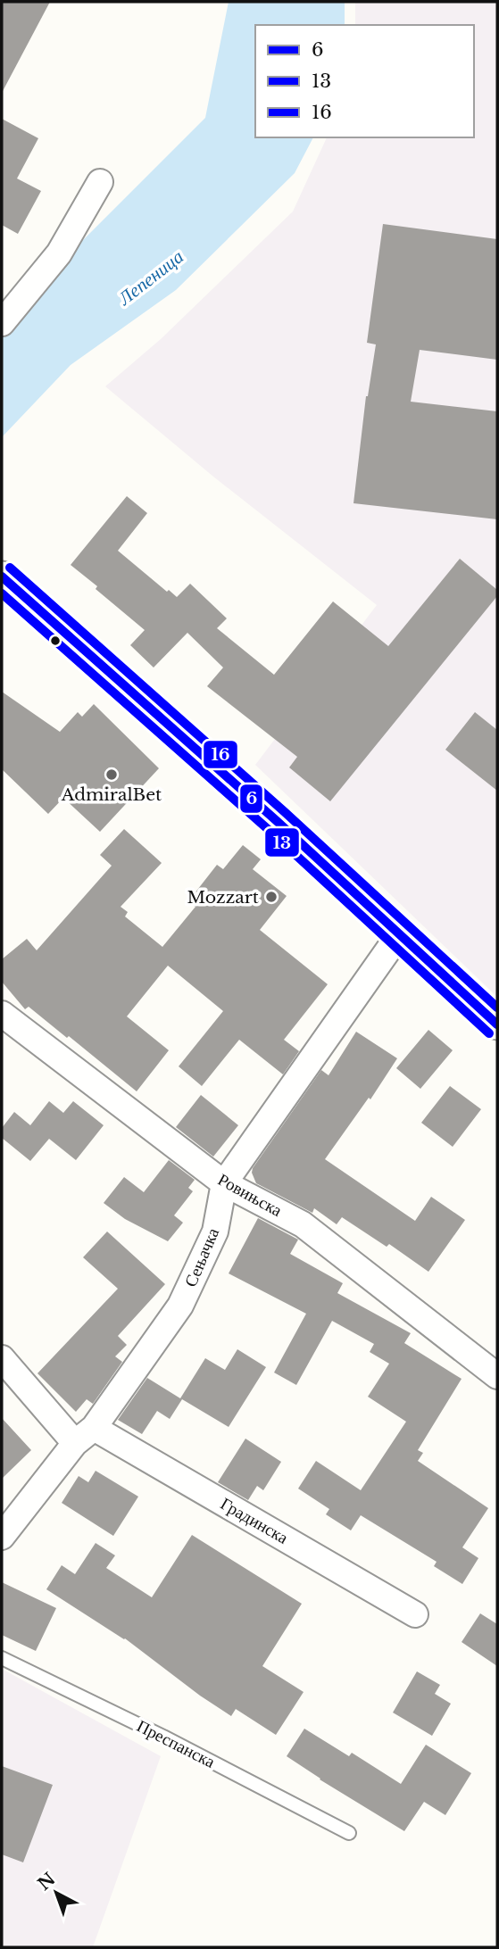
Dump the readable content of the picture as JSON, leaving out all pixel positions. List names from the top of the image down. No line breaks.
{"streets":{"street":["Ровињска","Сењачка","Градинска"],"lane":["Преспанска"]},"crossings":[["Ровињска","Сењачка"],["Сењачка","Градинска"]],"water":["Лепеница"],"places":["AdmiralBet","Mozzart"],"lines":["transit line 16","transit line 6","transit line 13"],"legend":["6","13","16"],"north":"top left"}
